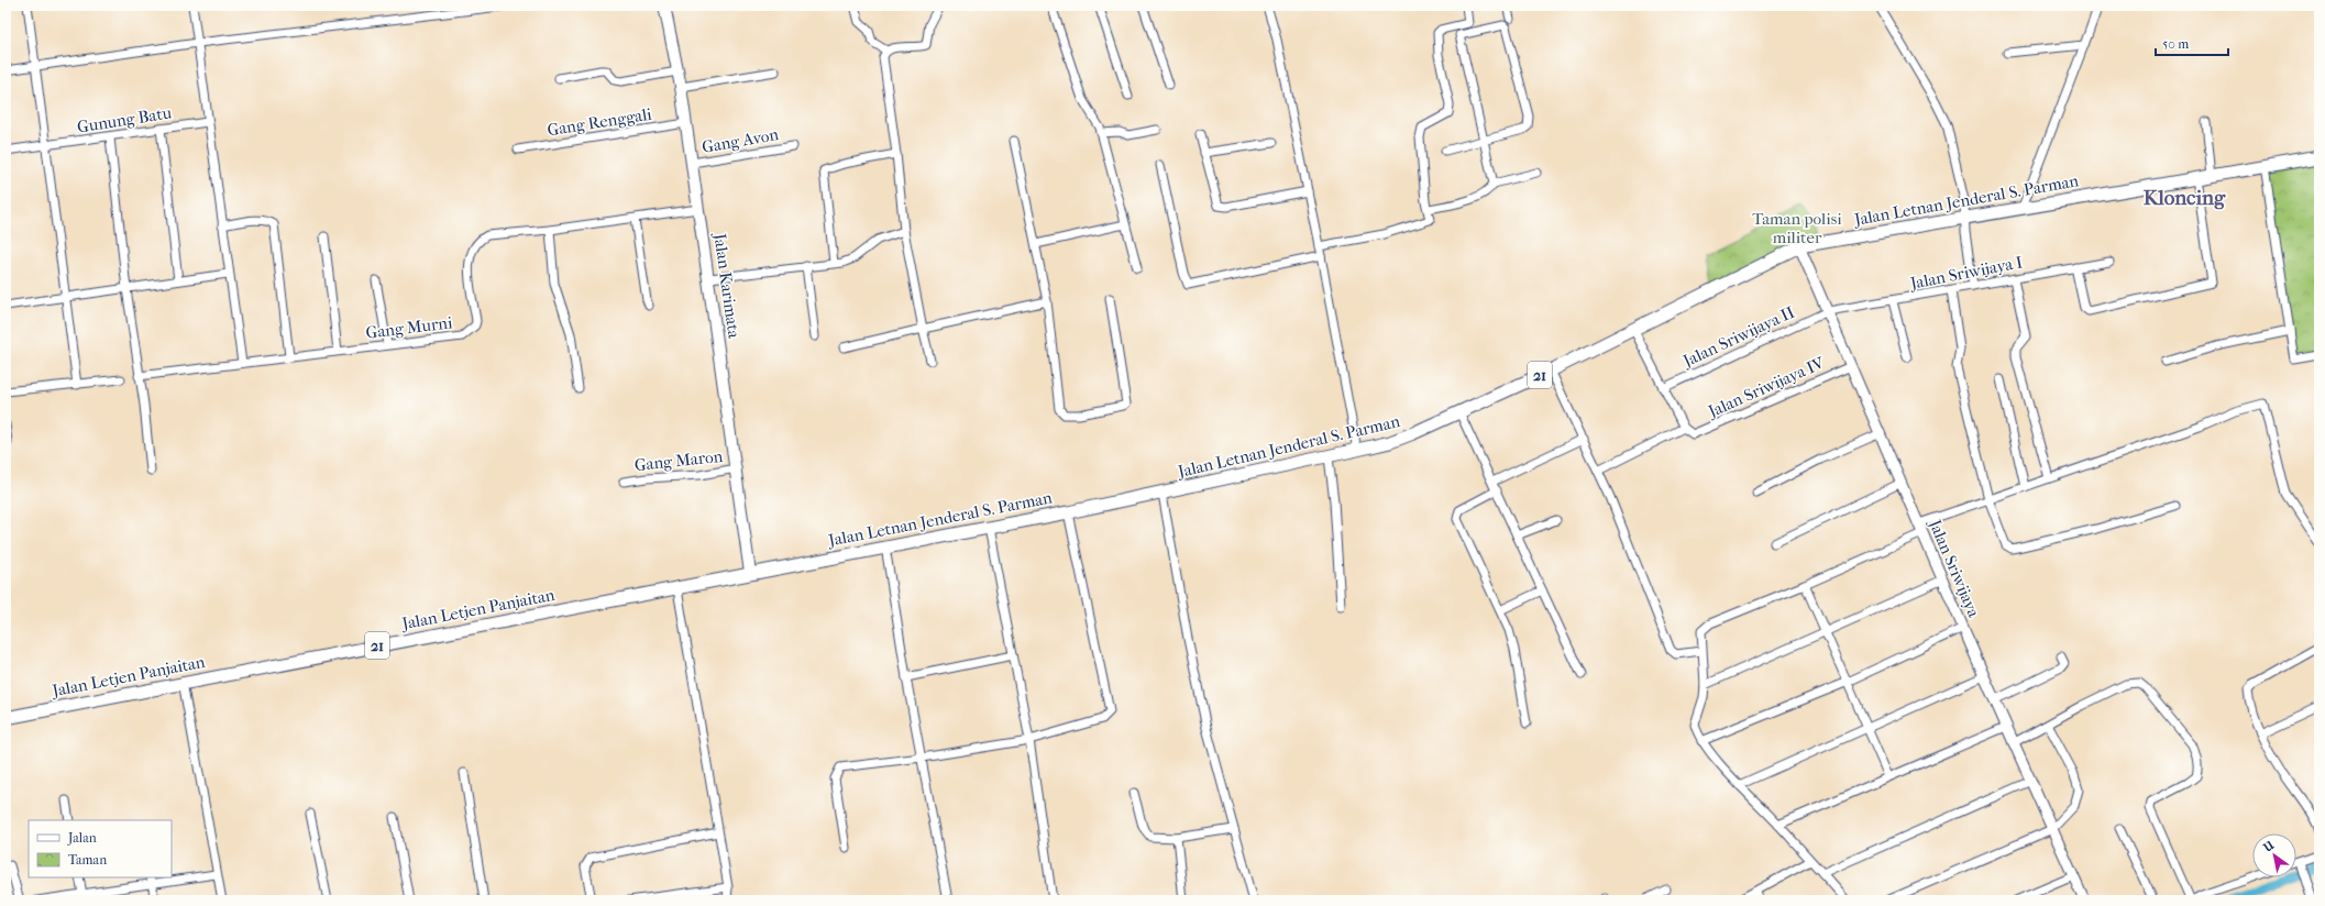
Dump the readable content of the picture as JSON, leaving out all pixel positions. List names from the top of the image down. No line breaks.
{"streets":{"highway":["Jalan Letnan Jenderal S. Parman","21","Jalan Letjen Panjaitan"],"main road":["Jalan Karimata"],"street":["Gunung Batu","Gang Renggali","Gang Avon","Jalan Sriwijaya I","Gang Murni","Jalan Sriwijaya II","Jalan Sriwijaya IV","Gang Maron","Jalan Sriwijaya"]},"crossings":[["Gang Renggali","Jalan Karimata"],["Gang Avon","Jalan Karimata"],["Jalan Letnan Jenderal S. Parman","Jalan Karimata"],["Jalan Letnan Jenderal S. Parman","Jalan Sriwijaya"],["Jalan Letnan Jenderal S. Parman","Jalan Letjen Panjaitan"],["Jalan Sriwijaya I","Jalan Sriwijaya II"],["Jalan Sriwijaya I","Jalan Sriwijaya"],["Jalan Karimata","Gang Murni"],["Jalan Karimata","Gang Maron"],["Jalan Karimata","Jalan Letjen Panjaitan"],["Jalan Sriwijaya II","Jalan Sriwijaya"],["Jalan Sriwijaya IV","Jalan Sriwijaya"]],"districts":["Kloncing"],"parks":["Taman polisi militer"],"legend":["Jalan","Taman"],"scale_bar":"50 m","north":"top left"}
